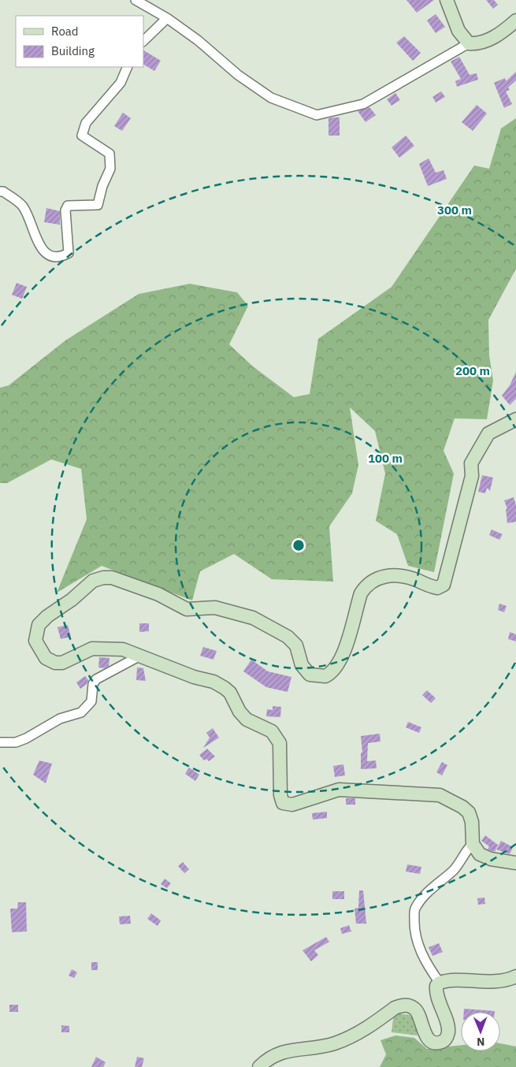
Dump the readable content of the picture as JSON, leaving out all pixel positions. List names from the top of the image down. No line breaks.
{"legend":["Road","Building"],"north":"bottom","rings":["300 m","200 m","100 m"]}
